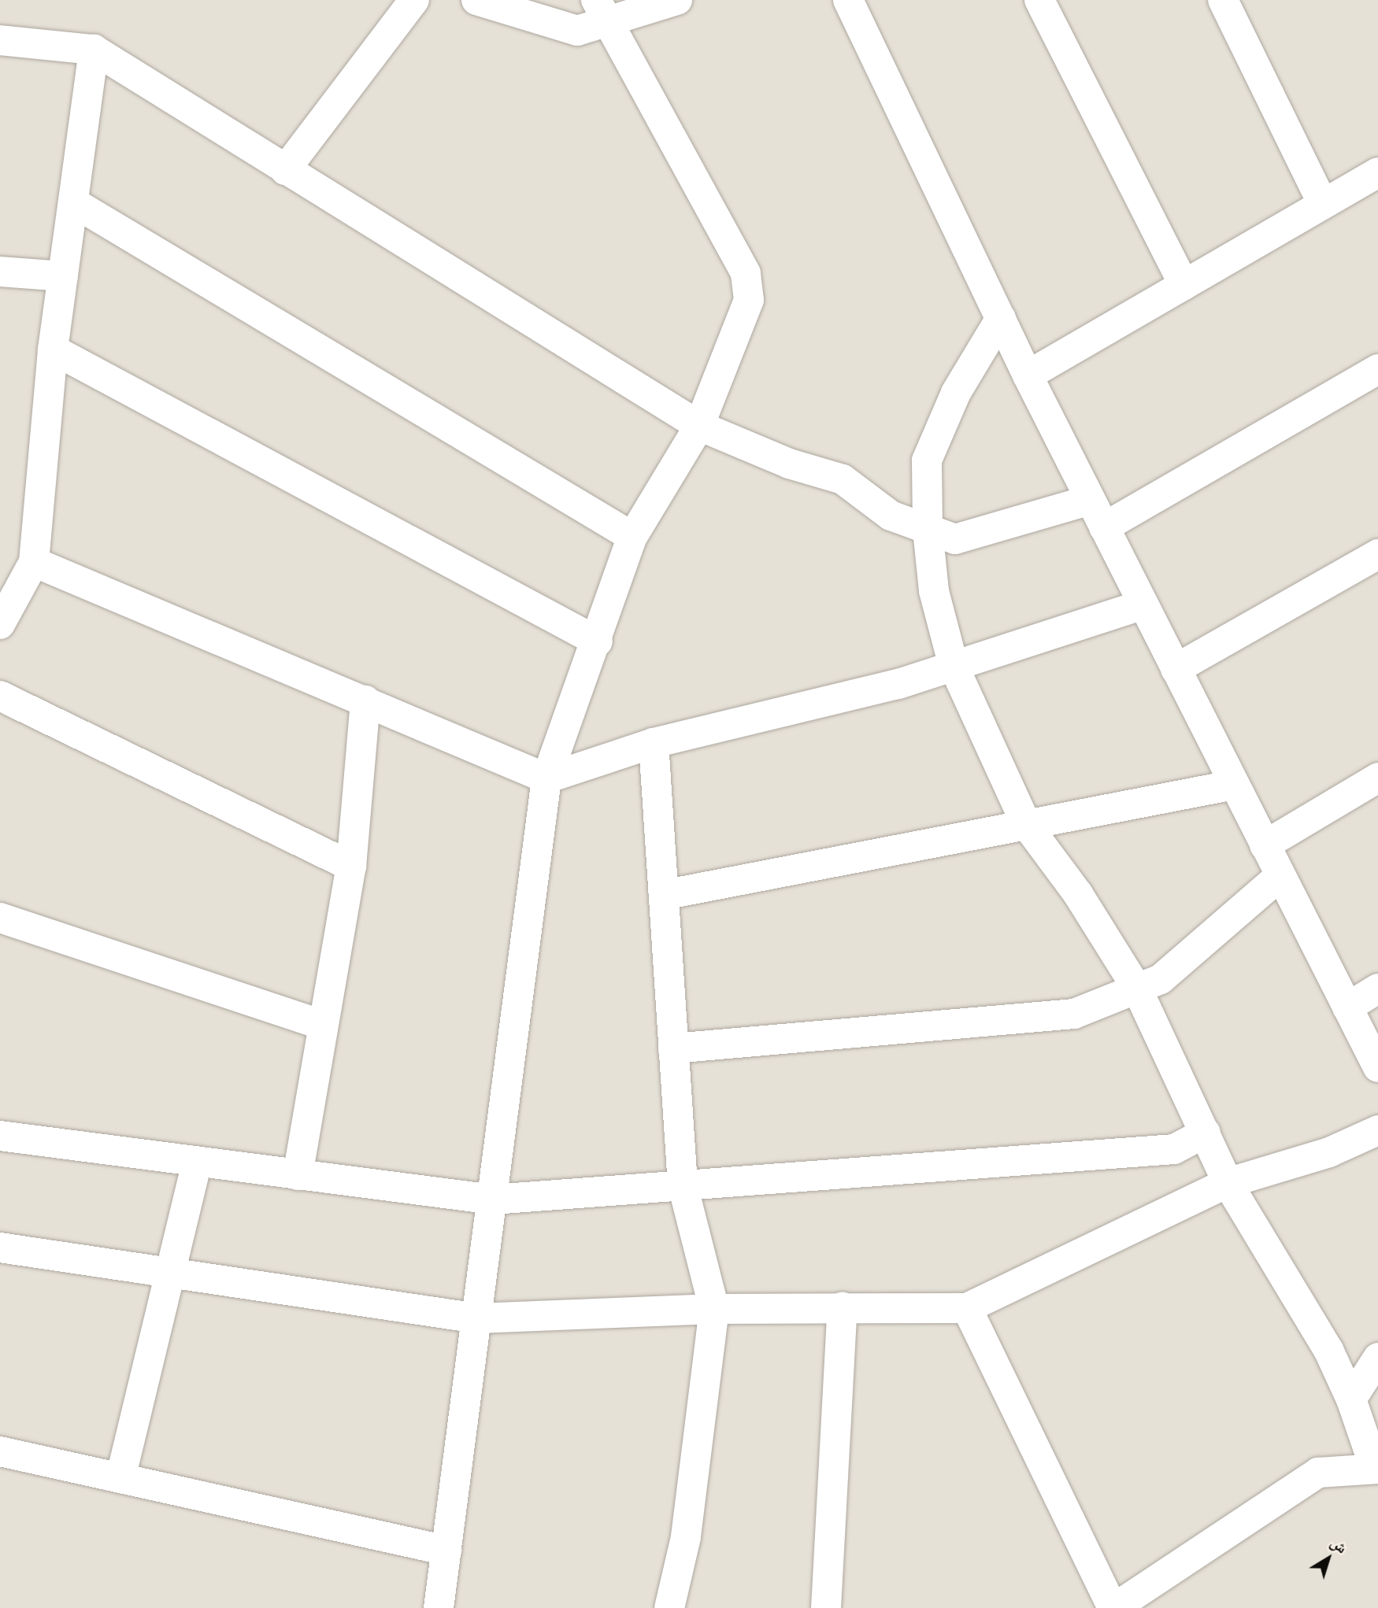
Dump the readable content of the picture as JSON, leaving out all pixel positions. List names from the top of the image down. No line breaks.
{"north":"top right"}
